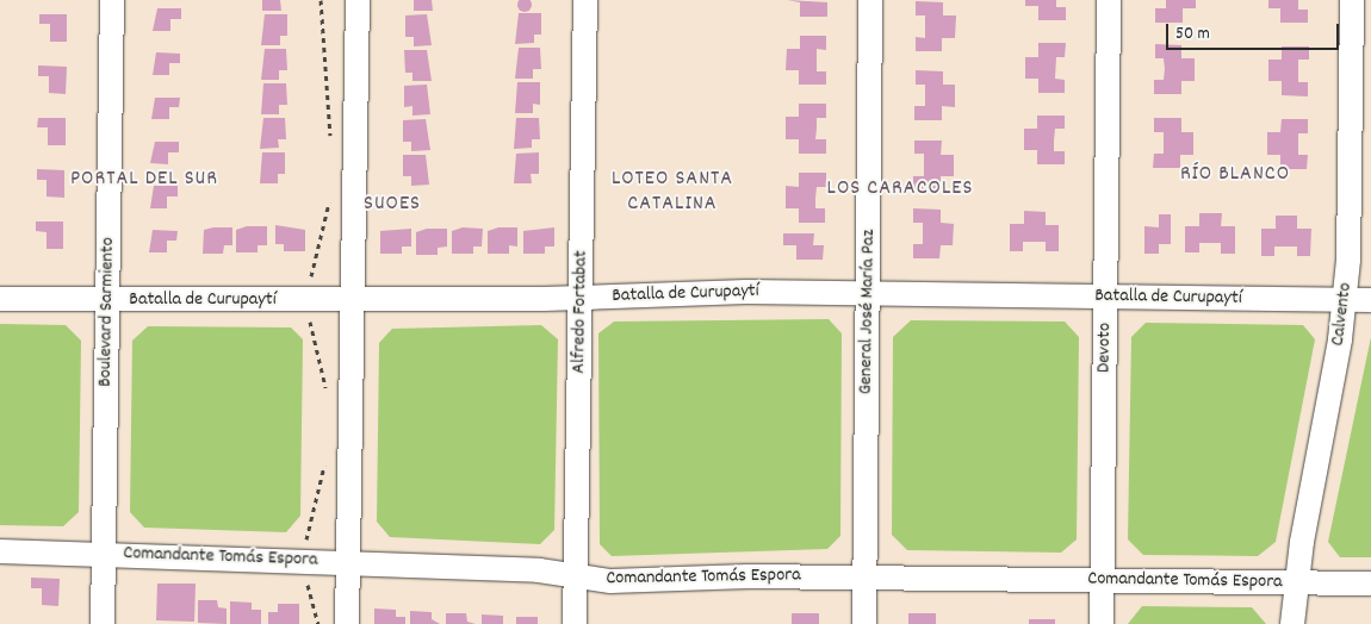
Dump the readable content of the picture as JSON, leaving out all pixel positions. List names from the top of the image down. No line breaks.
{"streets":{"street":["Batalla de Curupaytí","Boulevard Sarmiento","Alfredo Fortabat","General José María Paz","Calvento","Devoto","Comandante Tomás Espora"]},"crossings":[["Batalla de Curupaytí","Boulevard Sarmiento"],["Batalla de Curupaytí","Alfredo Fortabat"],["Batalla de Curupaytí","General José María Paz"],["Batalla de Curupaytí","Calvento"],["Batalla de Curupaytí","Devoto"],["Boulevard Sarmiento","Comandante Tomás Espora"],["Alfredo Fortabat","Comandante Tomás Espora"],["General José María Paz","Comandante Tomás Espora"],["Calvento","Comandante Tomás Espora"],["Devoto","Comandante Tomás Espora"]],"districts":["RÍO BLANCO","PORTAL DEL SUR","LOTEO SANTA CATALINA","LOS CARACOLES","SUOES"],"scale_bar":"50 m"}
